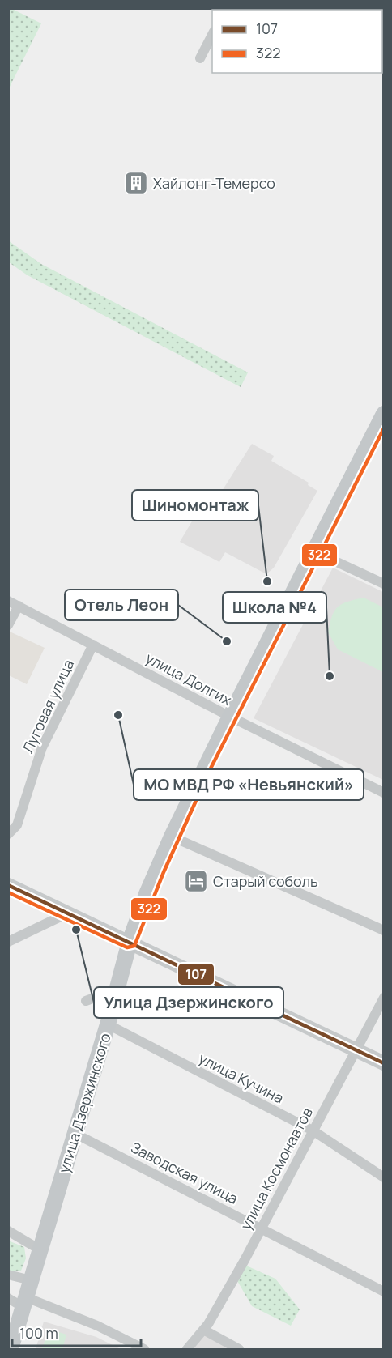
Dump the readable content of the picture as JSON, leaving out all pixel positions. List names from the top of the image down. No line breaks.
{"streets":{"main road":["улица Дзержинского"],"street":["улица Долгих","Луговая улица","улица Кучина","улица Космонавтов","Заводская улица"]},"crossings":[["улица Долгих","Луговая улица"],["улица Долгих","улица Дзержинского"],["улица Кучина","улица Дзержинского"],["улица Кучина","улица Космонавтов"],["улица Дзержинского","Заводская улица"],["улица Космонавтов","Заводская улица"]],"places":{"building":["Хайлонг-Темерсо"],"other":["Шиномонтаж","Отель Леон","Школа №4","МО МВД РФ «Невьянский»","Улица Дзержинского"],"hotel":["Старый соболь"]},"lines":["transit line 322","transit line 107"],"legend":["107","322"],"scale_bar":"100 m"}
